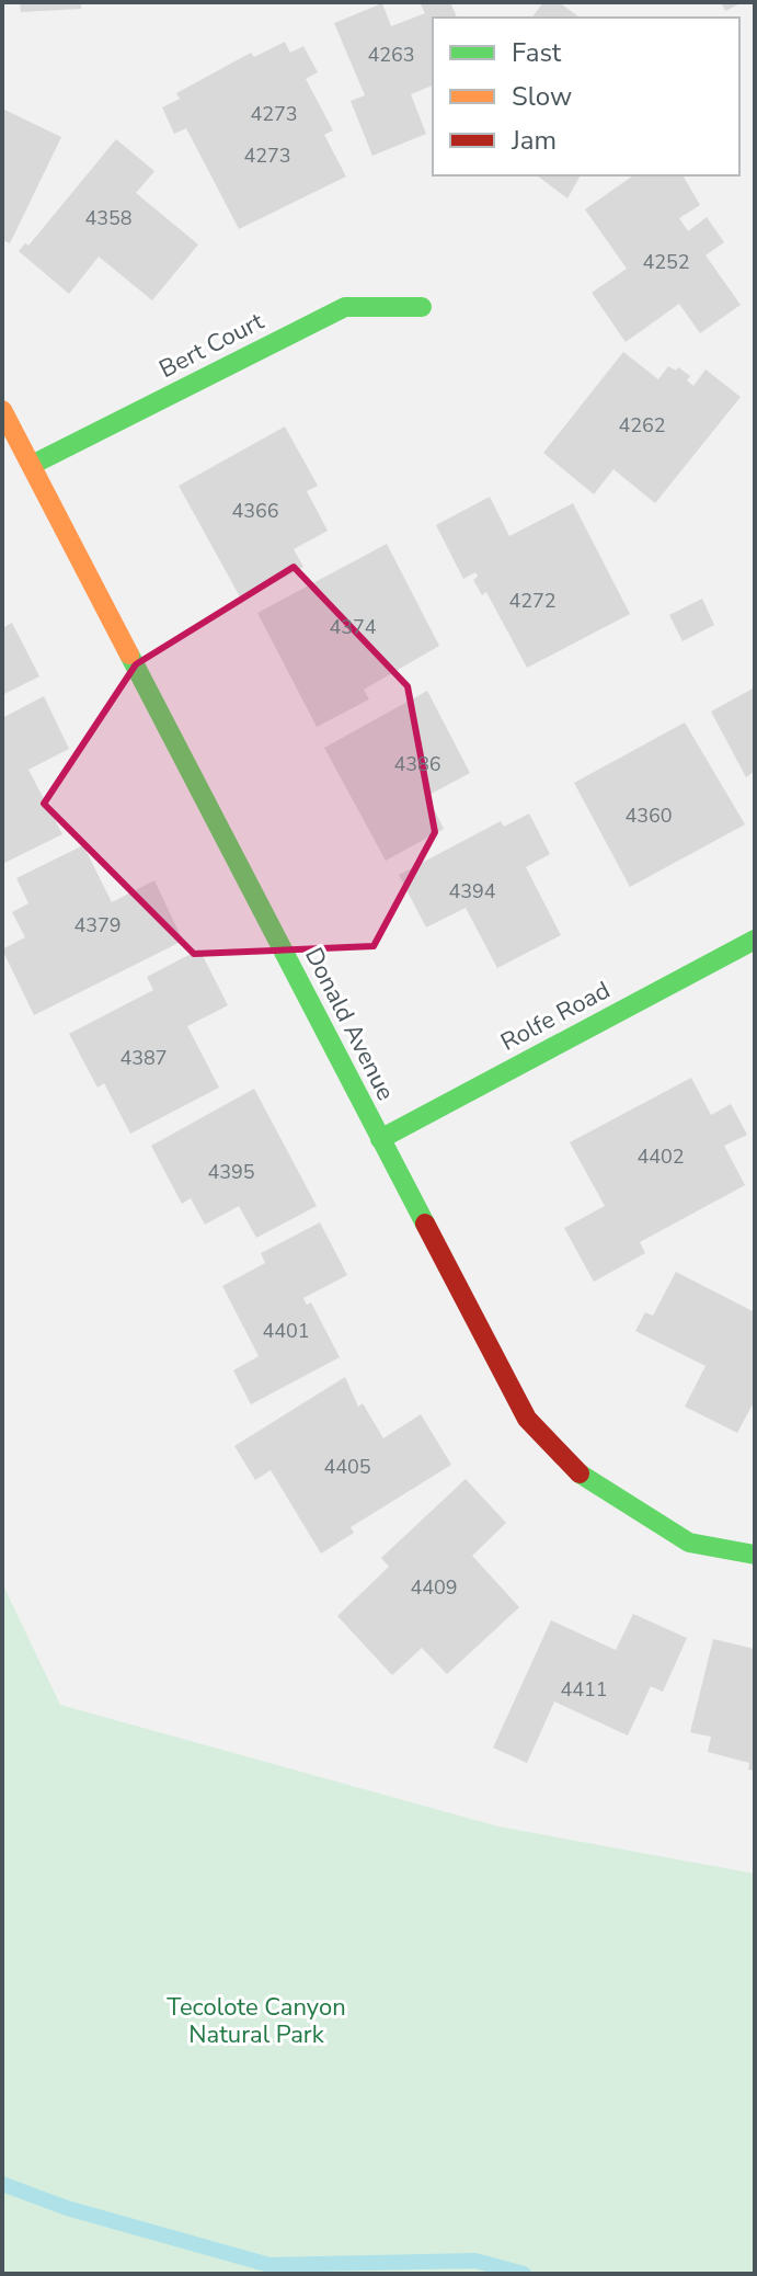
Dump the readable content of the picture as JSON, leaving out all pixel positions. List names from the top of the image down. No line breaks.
{"streets":{"street":["Bert Court","Rolfe Road","Donald Avenue"]},"crossings":[["Bert Court","Donald Avenue"],["Rolfe Road","Donald Avenue"]],"parks":["Tecolote Canyon Natural Park"],"house_numbers":["4263","4273","4273","4358","4252","4262","4366","4272","4374","4386","4360","4394","4379","4387","4402","4395","4401","4405","4409","4411"],"legend":["Fast","Slow","Jam"]}
